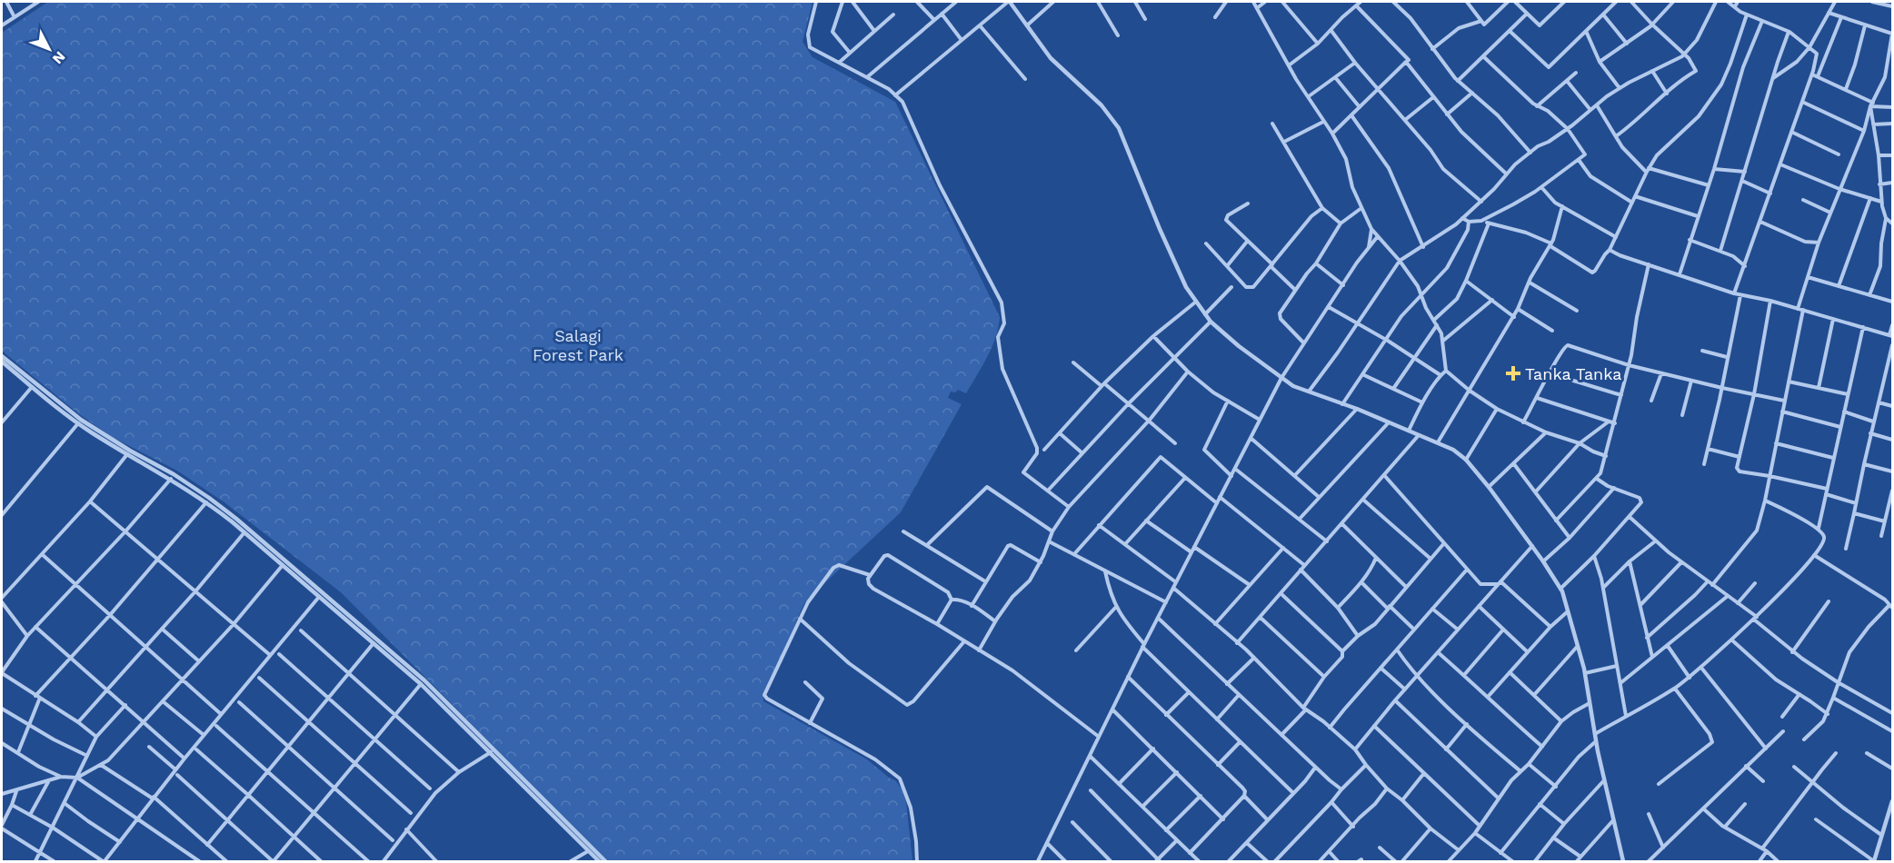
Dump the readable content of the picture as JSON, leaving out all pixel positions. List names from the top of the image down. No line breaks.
{"parks":["Salagi Forest Park"],"places":{"health":["Tanka Tanka"]},"north":"bottom right"}
